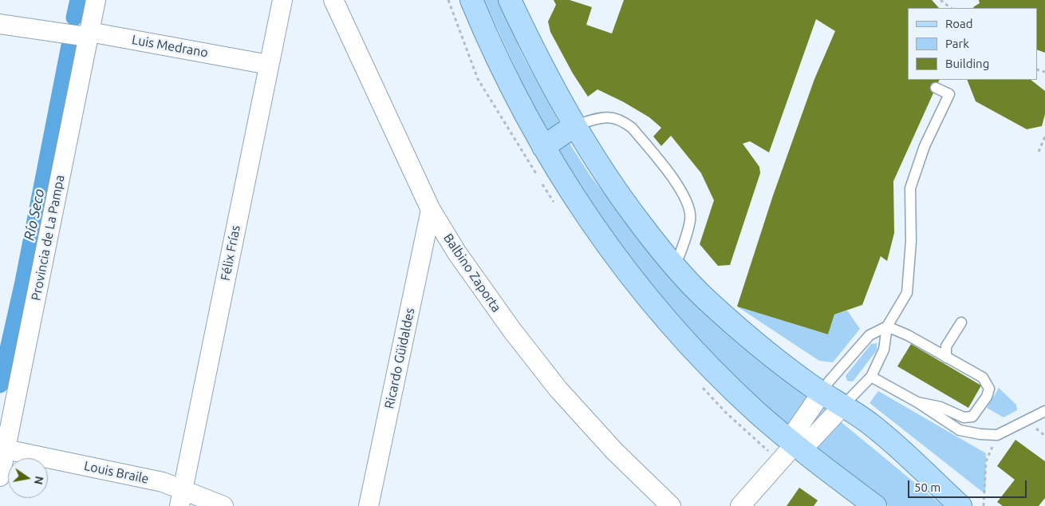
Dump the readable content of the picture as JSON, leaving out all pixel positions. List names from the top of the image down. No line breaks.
{"streets":{"street":["Luis Medrano","Provincia de La Pampa","Félix Frías","Balbino Zaporta","Ricardo Güidaldes","Louis Braile"]},"crossings":[["Luis Medrano","Provincia de La Pampa"],["Luis Medrano","Félix Frías"],["Provincia de La Pampa","Louis Braile"],["Félix Frías","Louis Braile"],["Balbino Zaporta","Ricardo Güidaldes"]],"water":["Río Seco"],"legend":["Road","Park","Building"],"scale_bar":"50 m","north":"right"}
